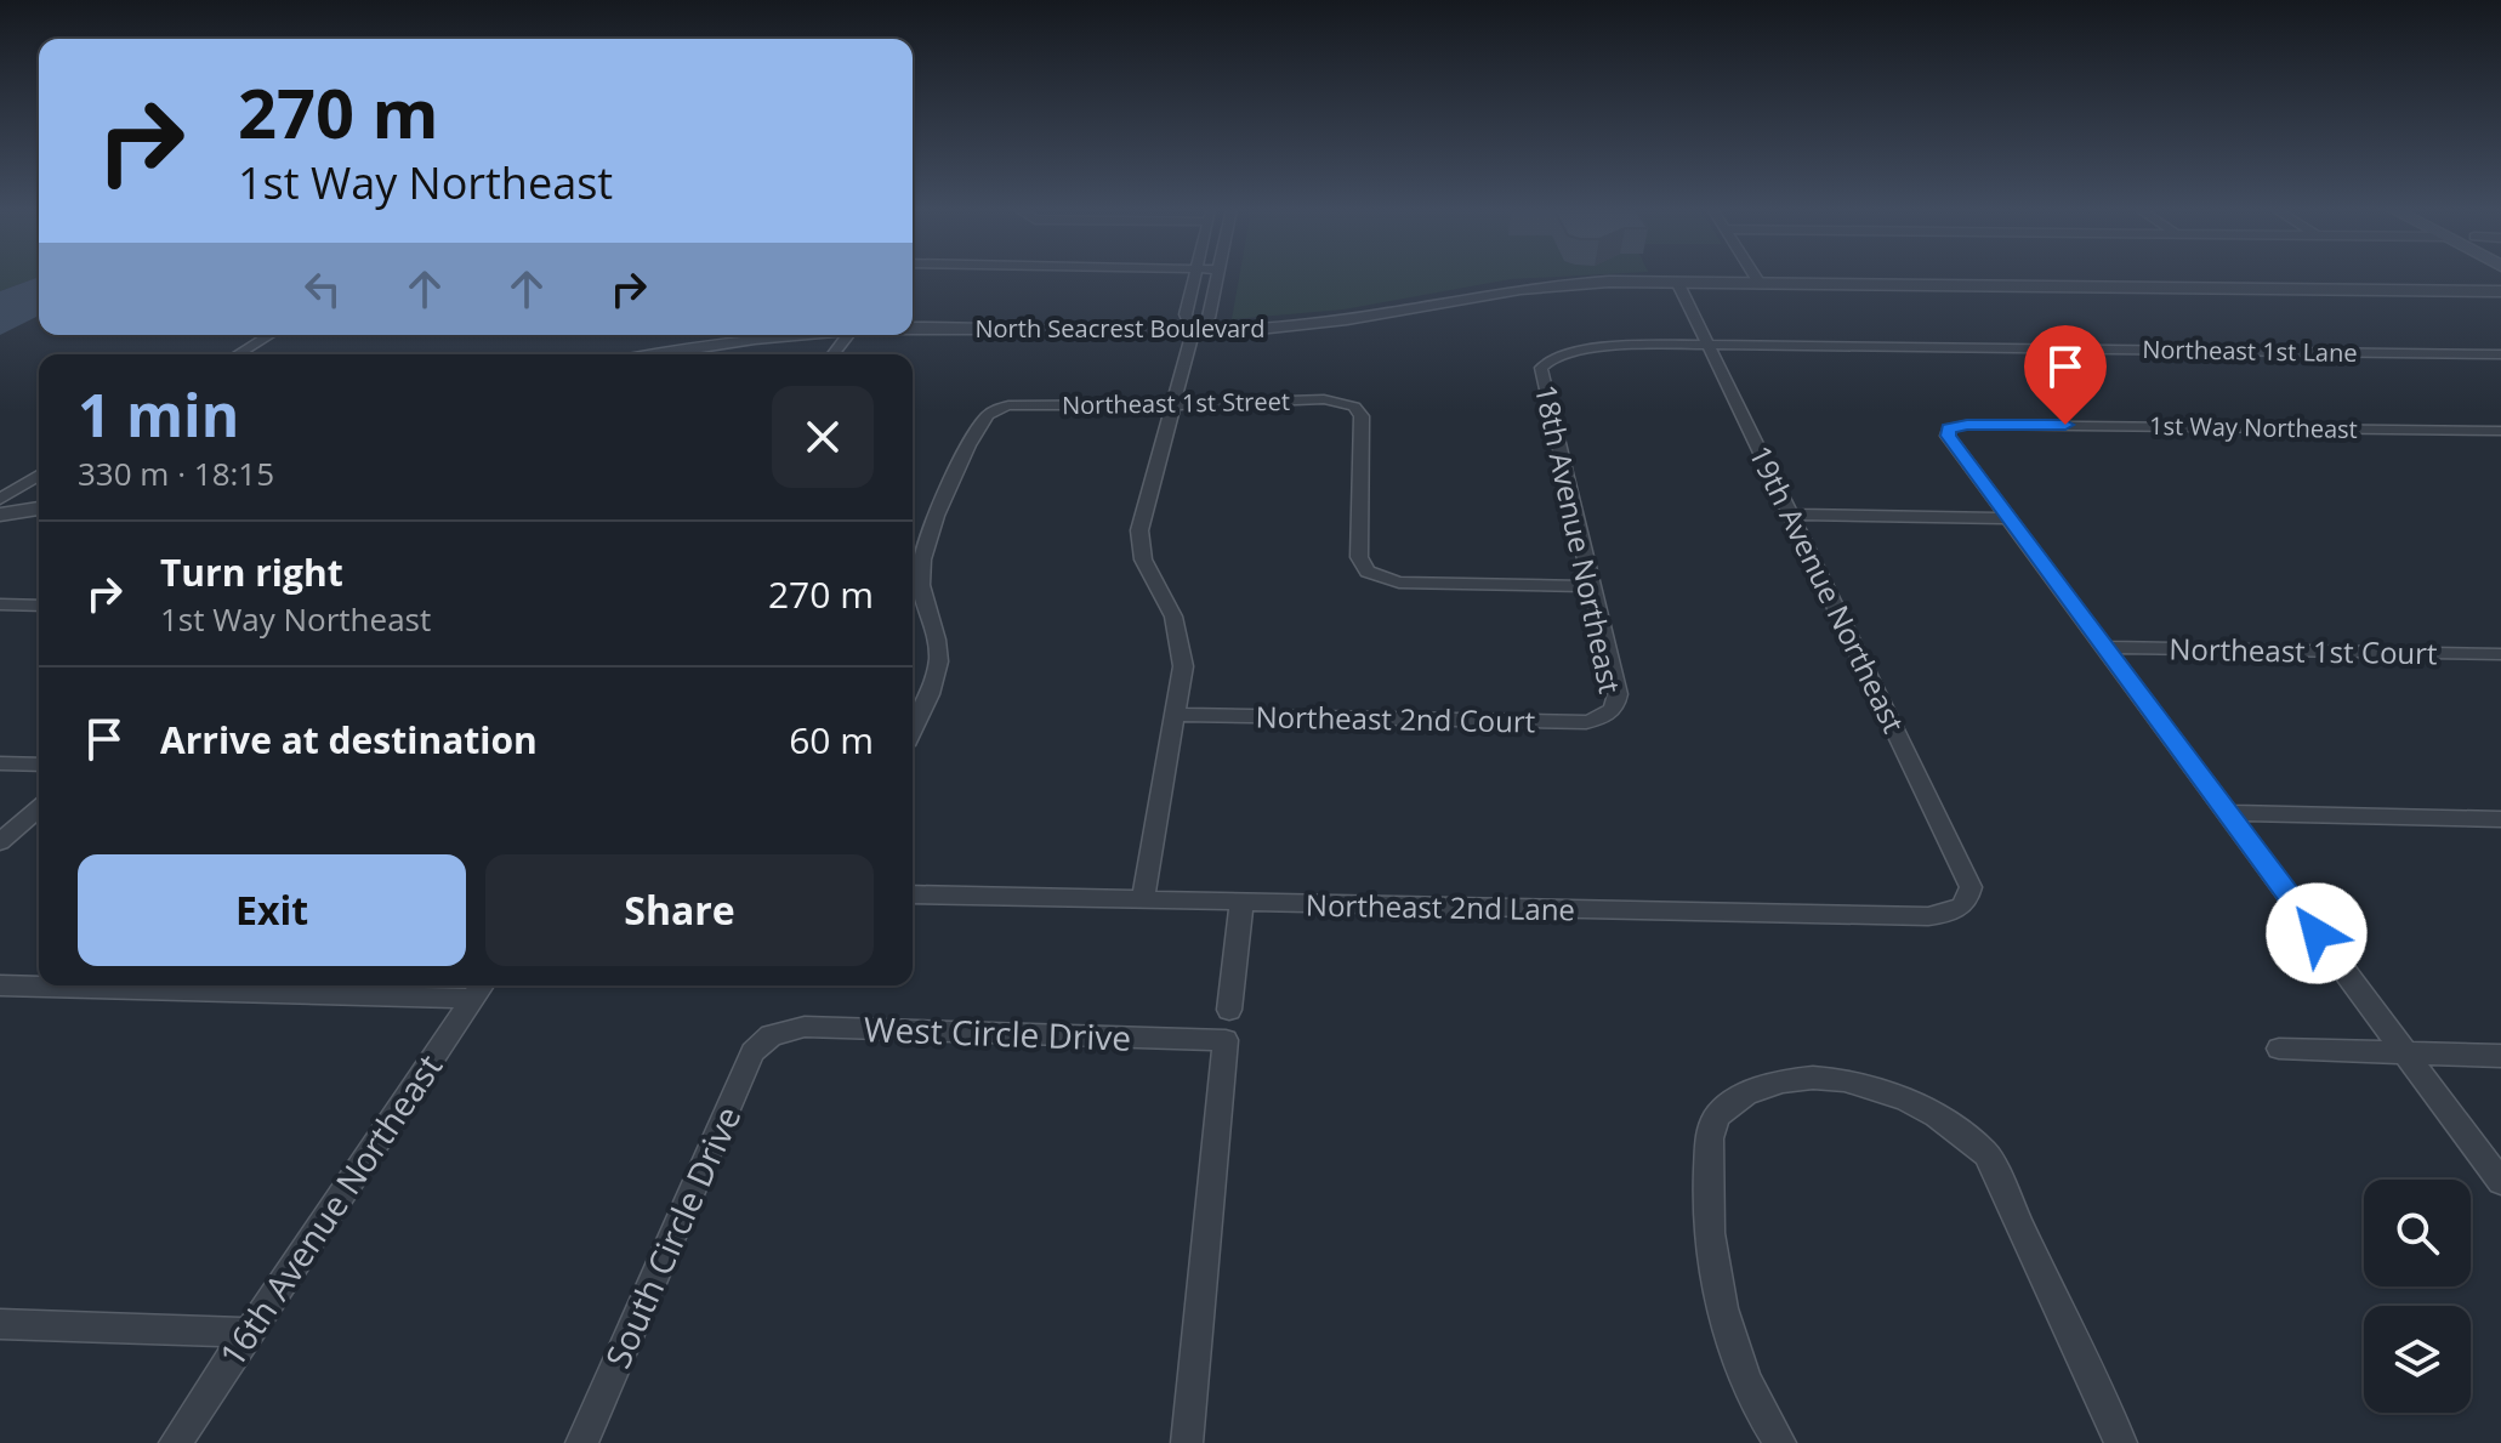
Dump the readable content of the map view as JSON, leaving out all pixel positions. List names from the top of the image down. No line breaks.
{"streets":{"street":["North Seacrest Boulevard","Northeast 1st Lane","Northeast 1st Street","1st Way Northeast","18th Avenue Northeast","19th Avenue Northeast","Northeast 1st Court","Northeast 2nd Court","Northeast 2nd Lane","West Circle Drive","16th Avenue Northeast","South Circle Drive"]},"crossings":[["North Seacrest Boulevard","19th Avenue Northeast"],["Northeast 1st Lane","18th Avenue Northeast"],["Northeast 1st Lane","19th Avenue Northeast"],["Northeast 1st Street","18th Avenue Northeast"],["18th Avenue Northeast","19th Avenue Northeast"],["18th Avenue Northeast","Northeast 2nd Court"],["19th Avenue Northeast","Northeast 2nd Lane"],["West Circle Drive","South Circle Drive"]],"page":{"turn":["270 m","1st Way Northeast"],"heading":["1 min","330 m · 18:15"],"list":[{"name":"Turn right","note":"1st Way Northeast","value":"270 m"},{"name":"Arrive at destination","value":"60 m"}],"buttons":["Exit","Share"]}}
